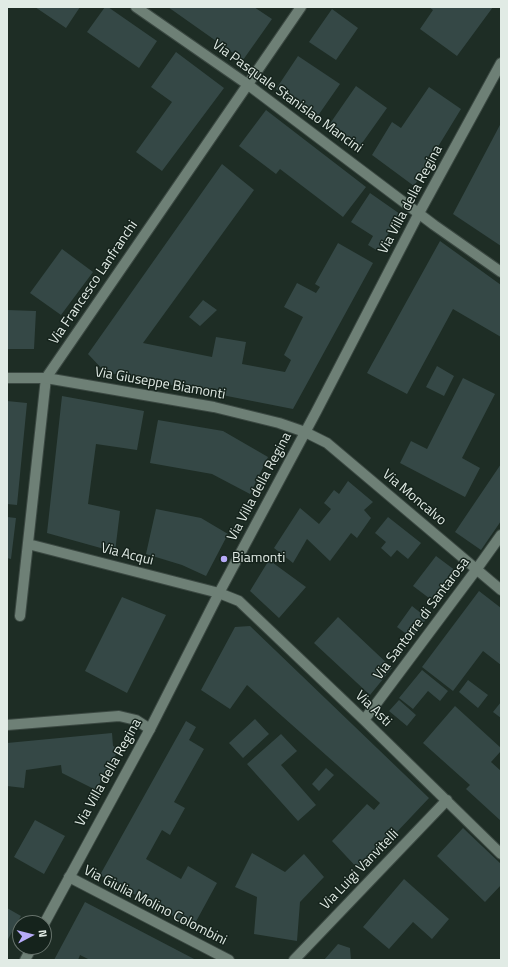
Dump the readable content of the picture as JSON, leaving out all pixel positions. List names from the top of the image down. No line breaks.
{"streets":{"street":["Via Pasquale Stanislao Mancini","Via Villa della Regina","Via Francesco Lanfranchi","Via Giuseppe Biamonti","Via Moncalvo","Via Acqui","Via Santorre di Santarosa","Via Asti","Via Luigi Vanvitelli","Via Giulia Molino Colombini"]},"crossings":[["Via Pasquale Stanislao Mancini","Via Villa della Regina"],["Via Pasquale Stanislao Mancini","Via Francesco Lanfranchi"],["Via Villa della Regina","Via Giuseppe Biamonti"],["Via Villa della Regina","Via Moncalvo"],["Via Villa della Regina","Via Acqui"],["Via Villa della Regina","Via Asti"],["Via Villa della Regina","Via Giulia Molino Colombini"],["Via Francesco Lanfranchi","Via Giuseppe Biamonti"],["Via Francesco Lanfranchi","Via Acqui"],["Via Giuseppe Biamonti","Via Moncalvo"],["Via Moncalvo","Via Santorre di Santarosa"],["Via Acqui","Via Asti"],["Via Santorre di Santarosa","Via Asti"],["Via Asti","Via Luigi Vanvitelli"]],"places":["Biamonti"],"north":"right"}
